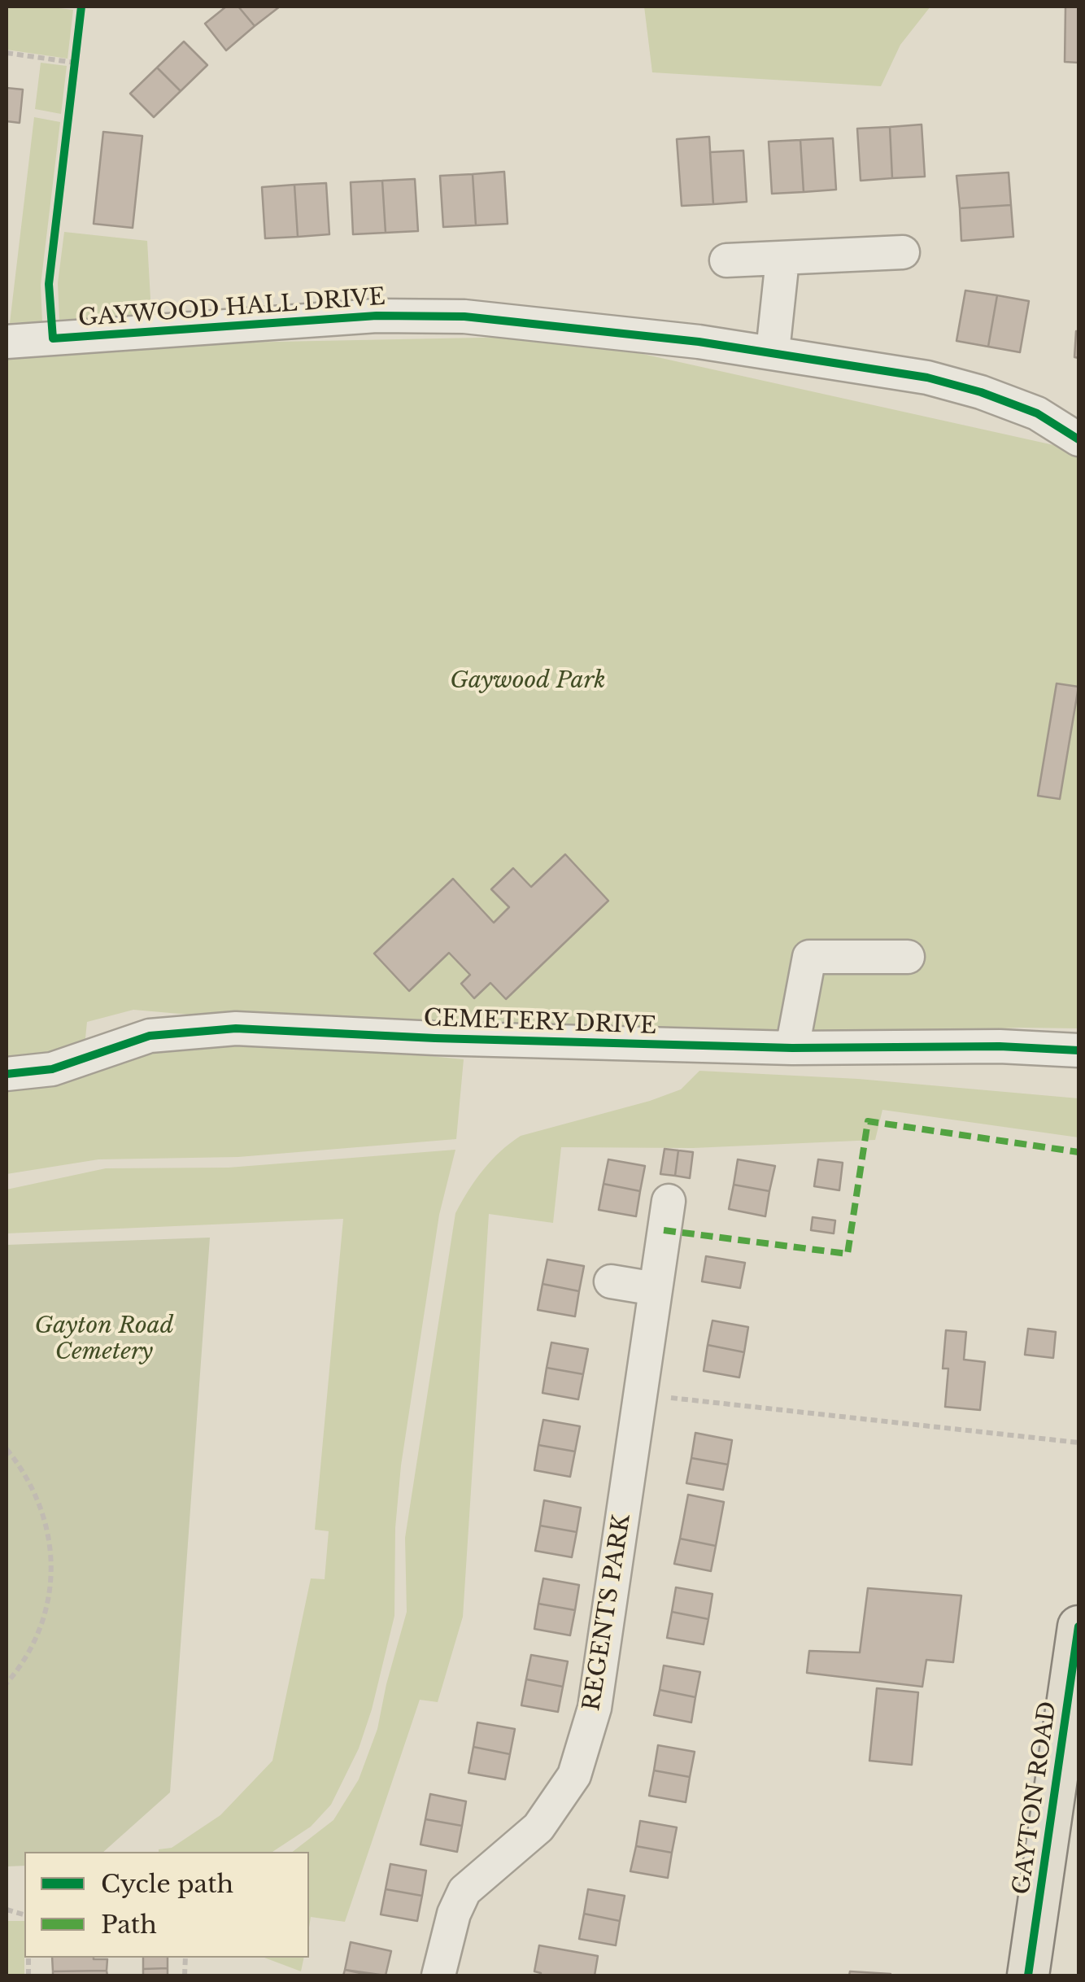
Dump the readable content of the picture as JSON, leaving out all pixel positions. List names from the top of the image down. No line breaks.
{"streets":{"main road":["GAYTON ROAD"],"street":["GAYWOOD HALL DRIVE","CEMETERY DRIVE","REGENTS PARK"]},"parks":["Gaywood Park","Gayton Road Cemetery"],"legend":["Cycle path","Path"]}
